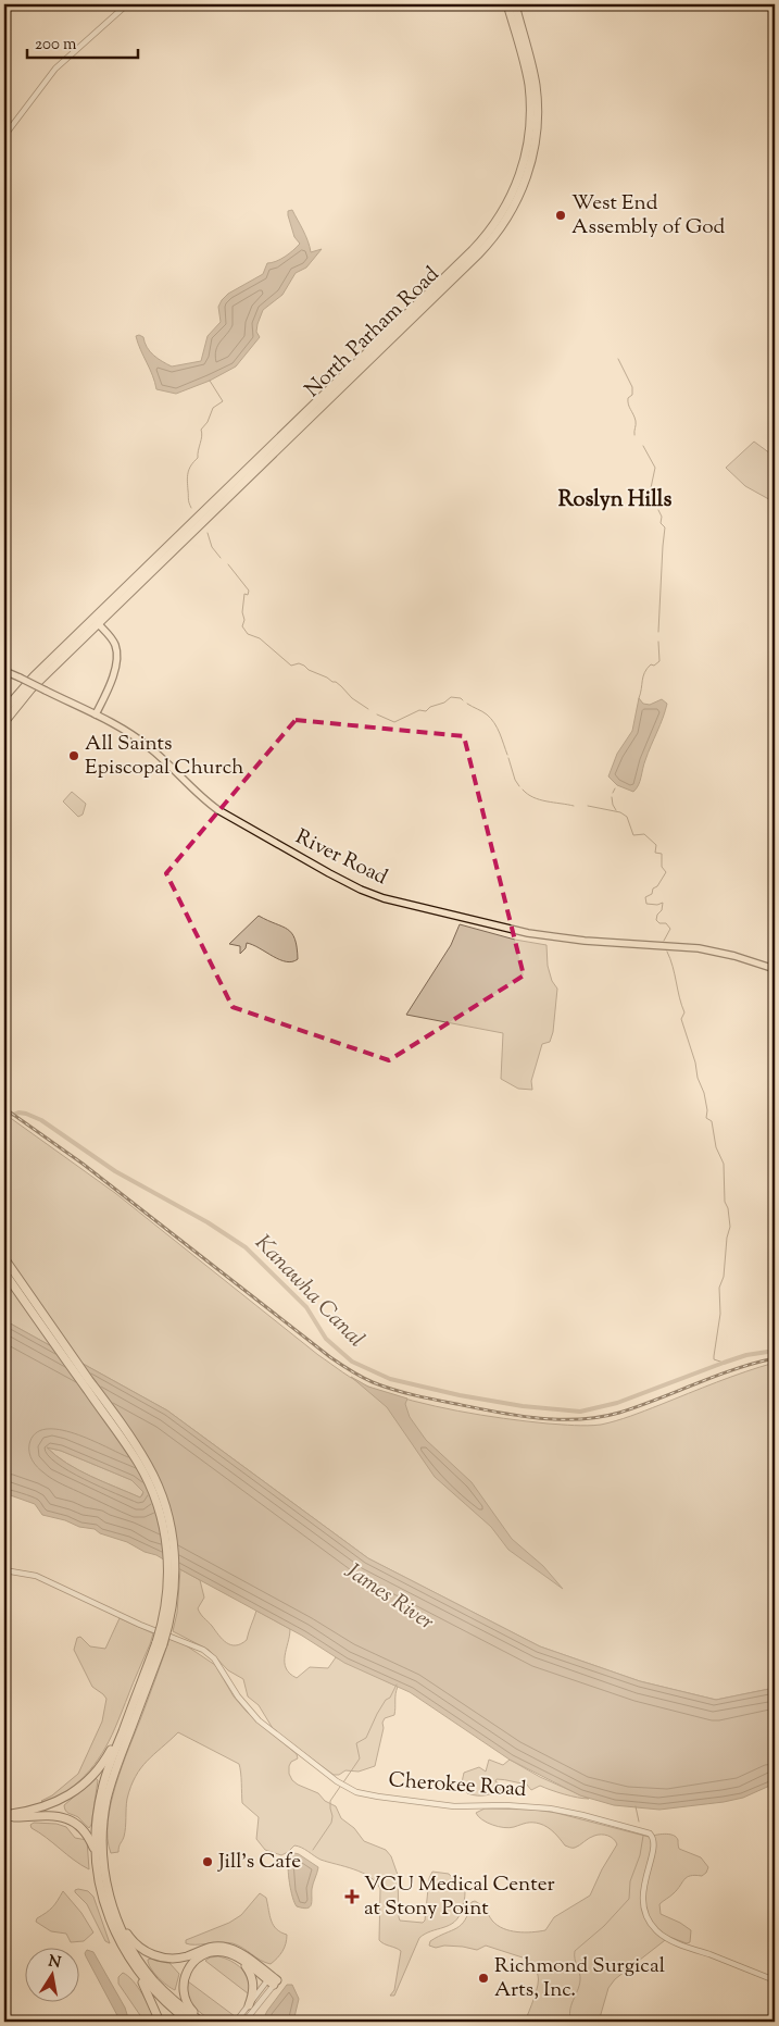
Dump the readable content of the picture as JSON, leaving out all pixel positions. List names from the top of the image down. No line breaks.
{"streets":{"highway":["North Parham Road"],"main road":["River Road"],"street":["Cherokee Road"]},"districts":["Roslyn Hills"],"water":["Kanawha Canal","James River"],"places":{"other":["West End Assembly of God","All Saints Episcopal Church","Jill's Cafe","Richmond Surgical Arts, Inc."],"health":["VCU Medical Center at Stony Point"]},"scale_bar":"200 m","north":"top"}
